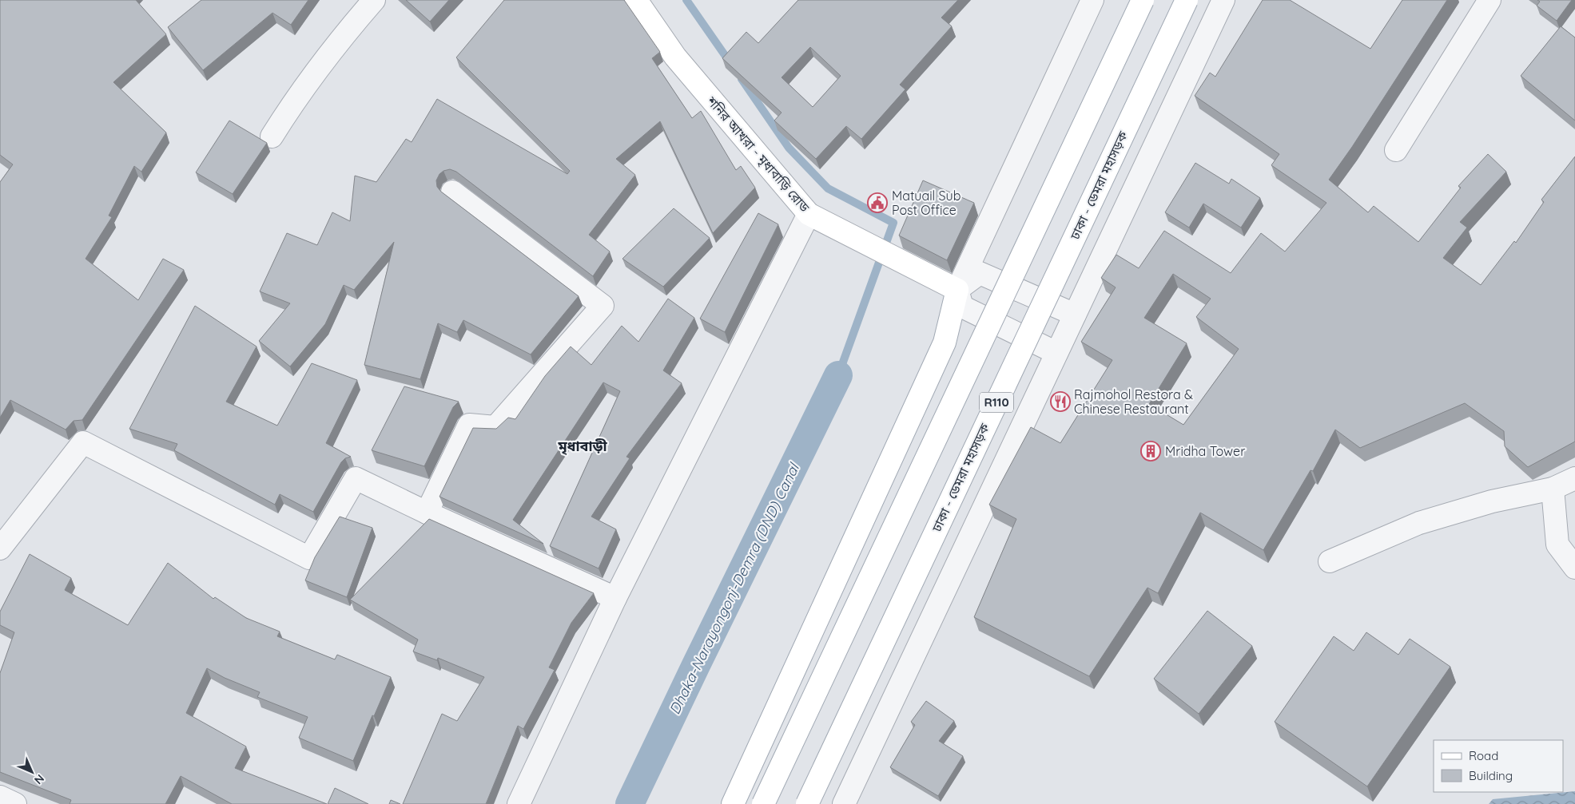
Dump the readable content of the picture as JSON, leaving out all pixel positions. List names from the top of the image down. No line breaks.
{"streets":{"main road":["শনির আখরা - মৃধাবাড়ি রোড","ঢাকা - ডেমরা মহাসড়ক","R110"]},"districts":["মৃধাবাড়ী"],"water":["Dhaka-Narayongonj-Demra (DND) Canal"],"places":{"public building":["Matuail Sub Post Office"],"restaurant":["Rajmohol Restora & Chinese Restaurant"],"building":["Mridha Tower"]},"legend":["Road","Building"],"north":"bottom right"}
